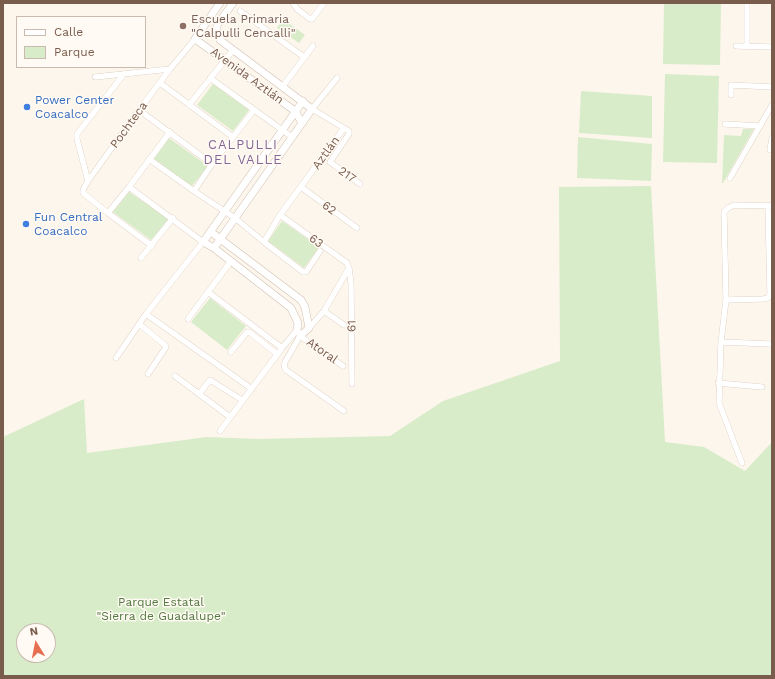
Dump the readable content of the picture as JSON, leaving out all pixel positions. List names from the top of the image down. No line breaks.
{"streets":{"street":["Avenida Aztlán","Pochteca","Aztlán","217","62","63","61","Atoral"]},"crossings":[["Avenida Aztlán","Pochteca"],["Avenida Aztlán","Aztlán"],["Aztlán","217"],["Aztlán","62"],["Aztlán","63"],["63","61"],["63","Atoral"],["61","Atoral"]],"districts":["CALPULLI DEL VALLE"],"parks":["Parque Estatal \"Sierra de Guadalupe\""],"places":["Escuela Primaria \"Calpulli Cencalli\"","Power Center Coacalco","Fun Central Coacalco"],"legend":["Calle","Parque"],"north":"top"}
